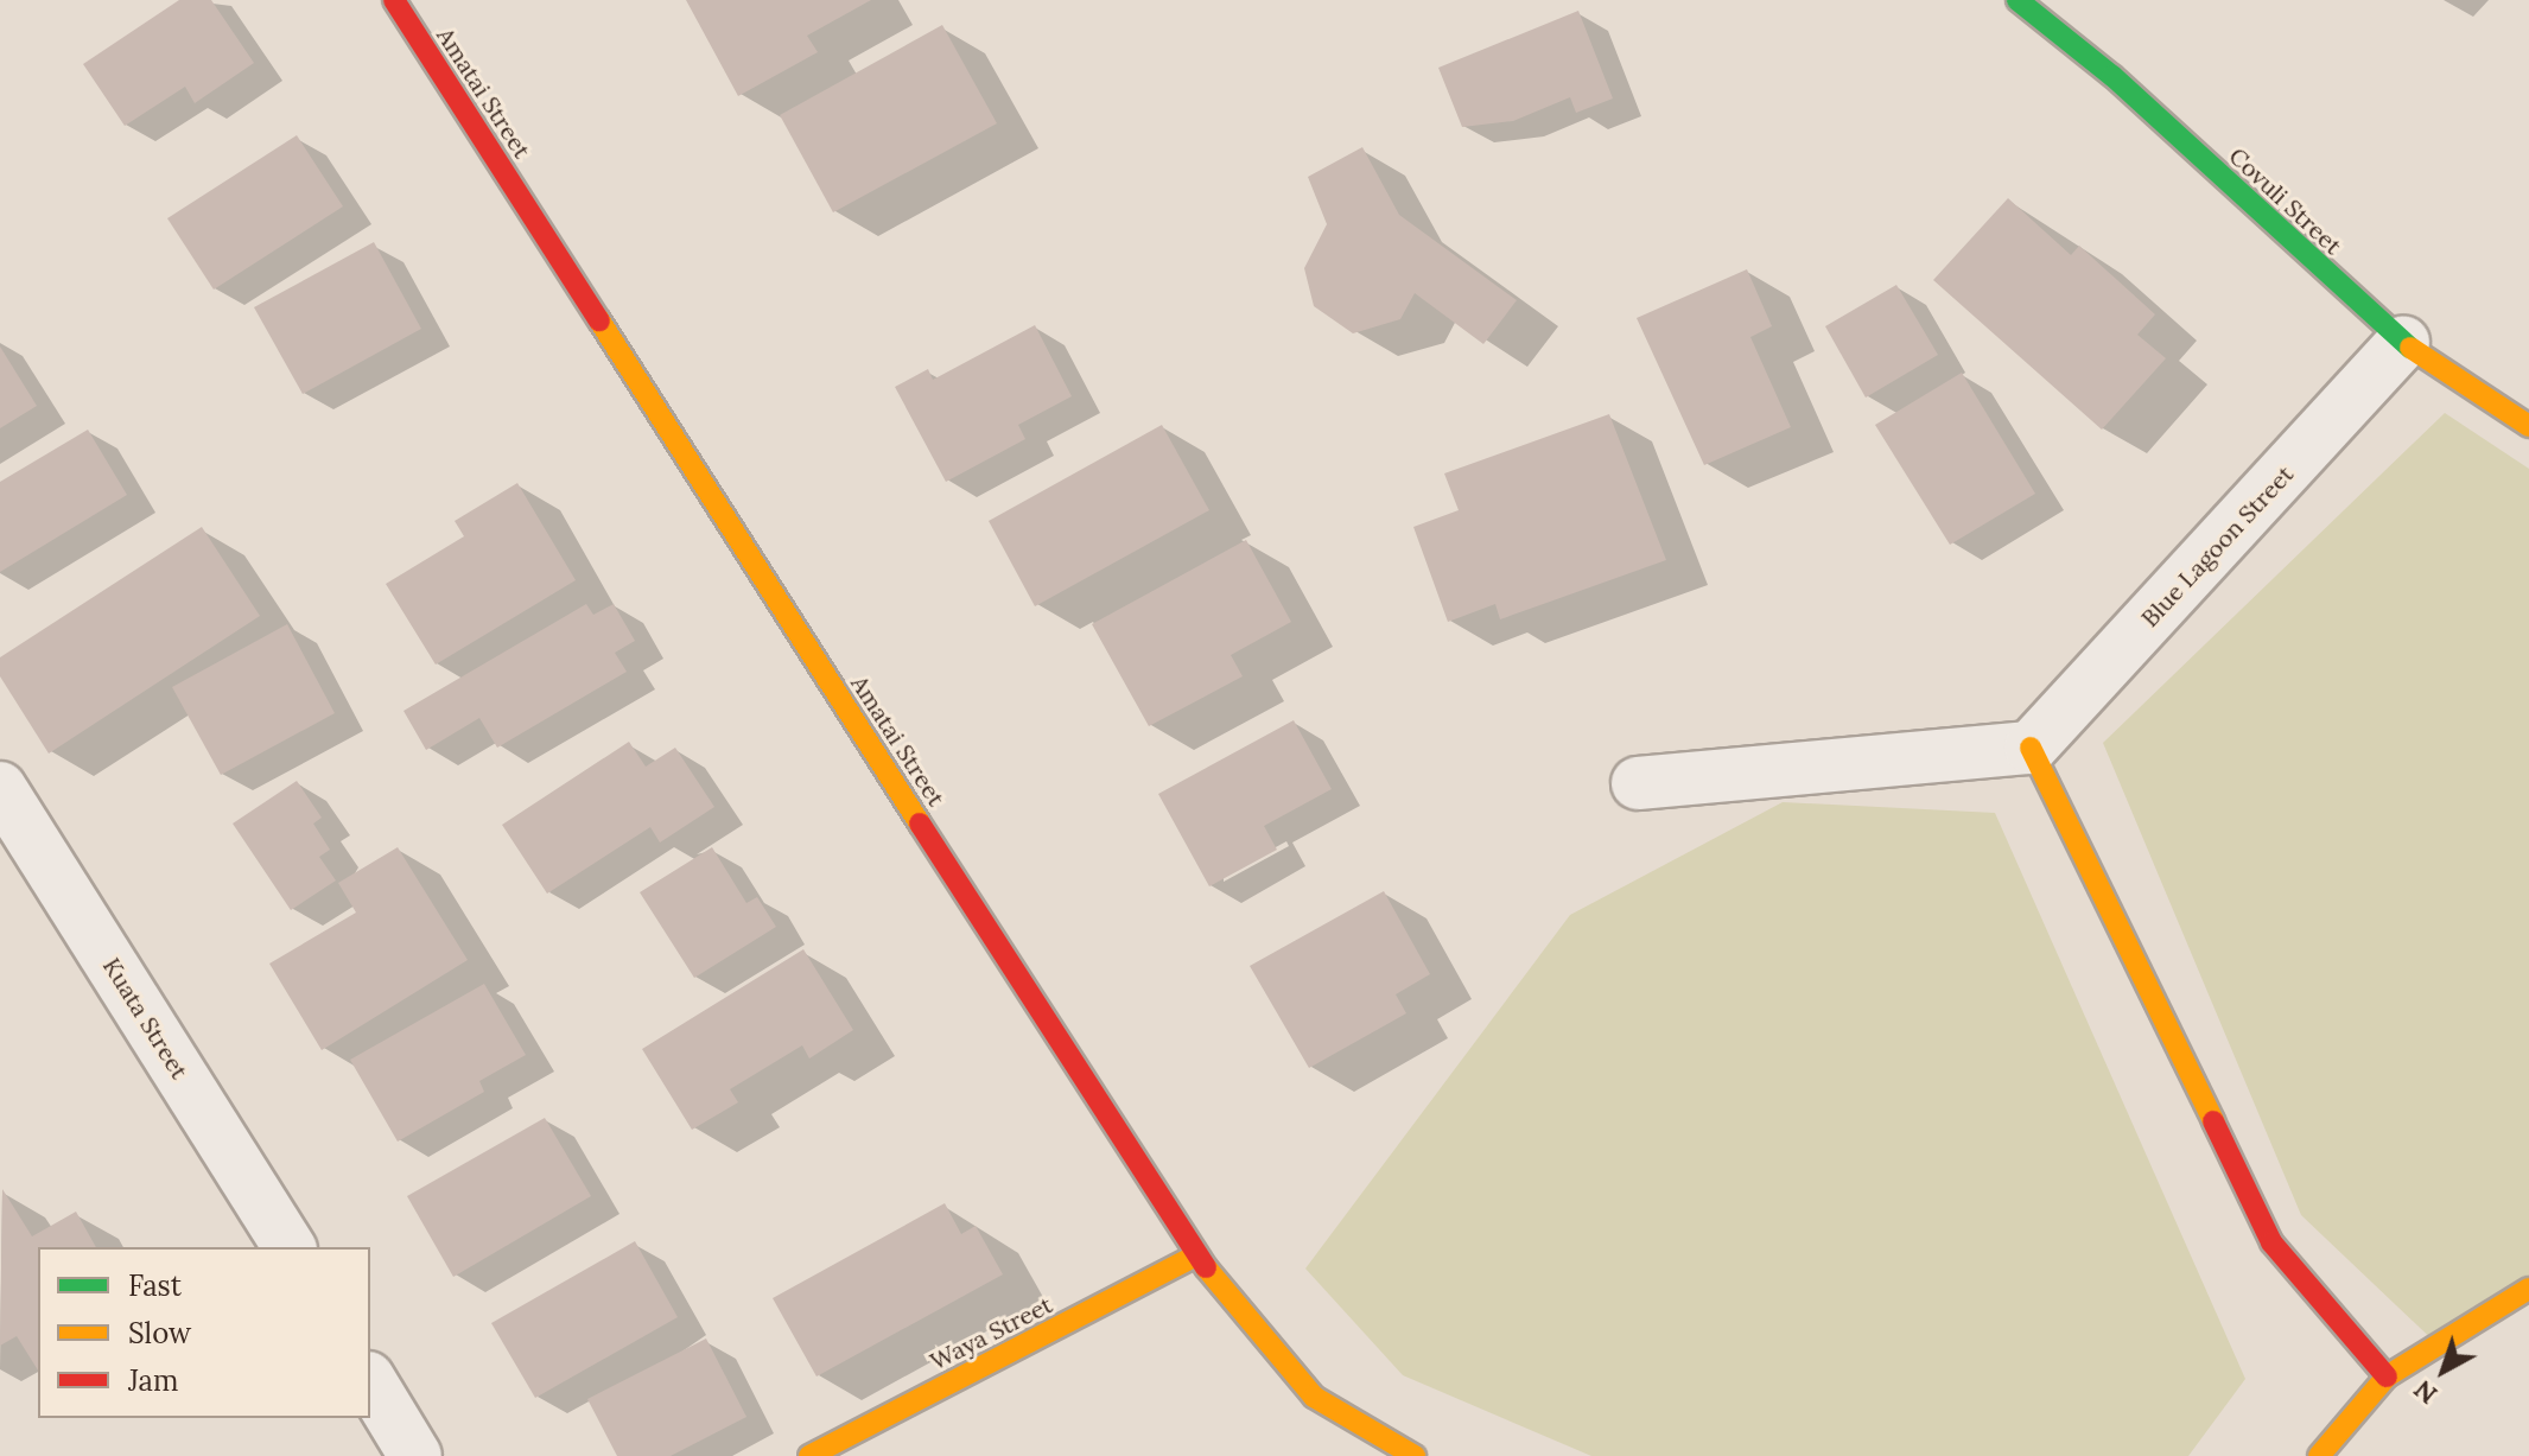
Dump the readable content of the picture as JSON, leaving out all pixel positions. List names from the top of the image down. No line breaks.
{"streets":{"street":["Amatai Street","Covuli Street","Blue Lagoon Street","Kuata Street","Waya Street"]},"crossings":[["Amatai Street","Waya Street"],["Covuli Street","Blue Lagoon Street"]],"legend":["Fast","Slow","Jam"],"north":"bottom left"}
